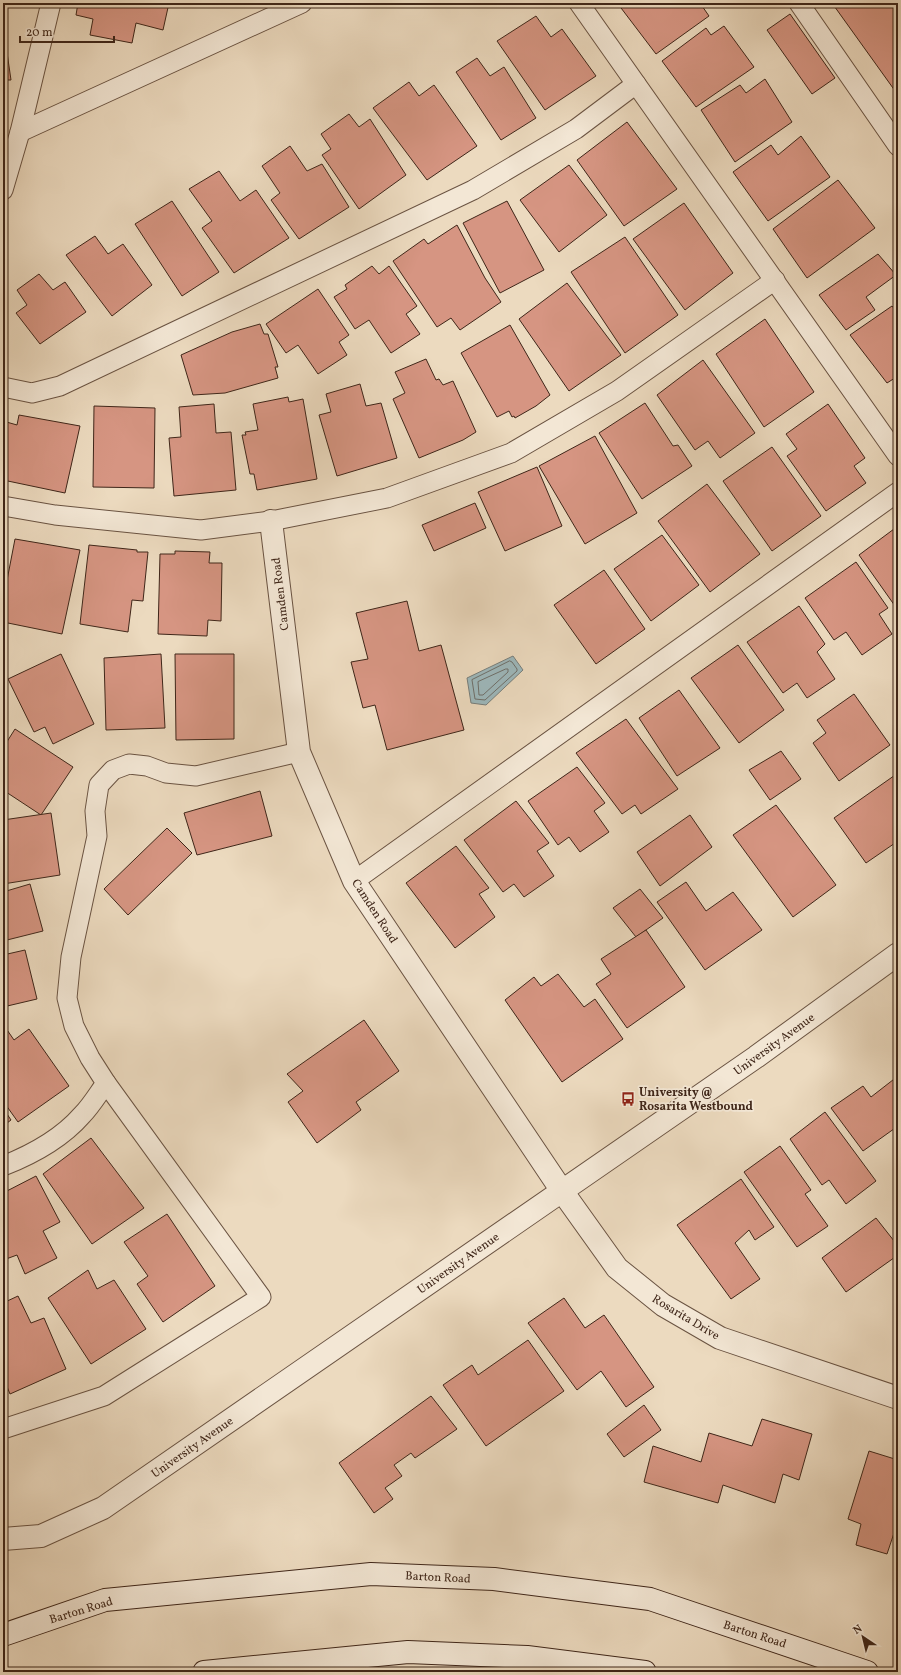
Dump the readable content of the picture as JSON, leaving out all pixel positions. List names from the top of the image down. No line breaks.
{"streets":{"street":["Camden Road","University Avenue","Rosarita Drive","Barton Road"]},"crossings":[["Camden Road","University Avenue"],["Camden Road","Rosarita Drive"],["University Avenue","Rosarita Drive"]],"places":{"bus stop":["University @ Rosarita Westbound"]},"scale_bar":"20 m","north":"top left"}
